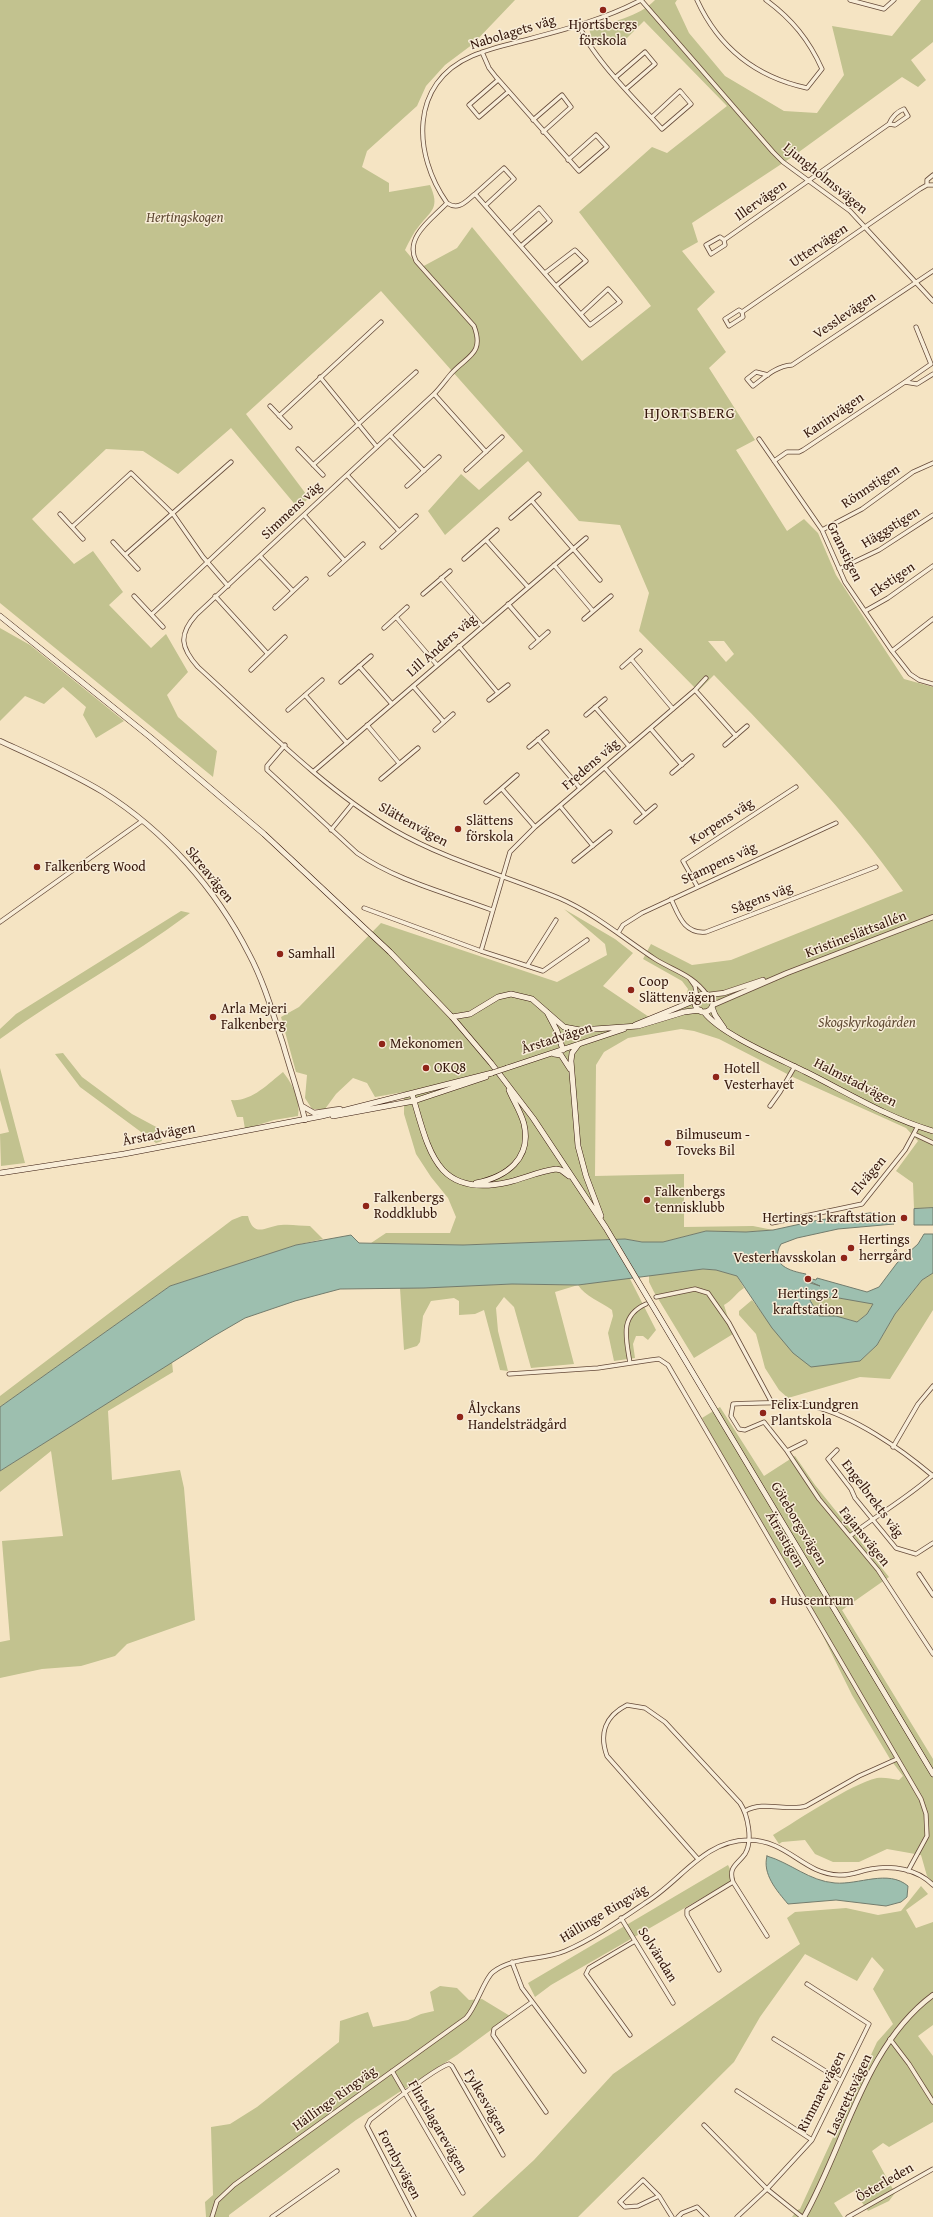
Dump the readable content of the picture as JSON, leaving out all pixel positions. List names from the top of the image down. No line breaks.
{"streets":{"main road":["Årstadvägen","Halmstadvägen","Göteborgsvägen"],"street":["Nabolagets väg","Ljungholmsvägen","Illervägen","Uttervägen","Vesslevägen","Kaninvägen","Rönnstigen","Simmens väg","Häggstigen","Granstigen","Ekstigen","Lill Anders väg","Fredens väg","Korpens väg","Slättenvägen","Stampens väg","Skreavägen","Sågens väg","Kristineslättsallén","Elvägen","Engelbrekts väg","Fajansvägen","Ätrastigen","Hällinge Ringväg","Solvändan","Rimmarevägen","Lasarettsvägen","Fylkesvägen","Flintslagarevägen","Fornbyvägen","Österleden"]},"crossings":[["Nabolagets väg","Ljungholmsvägen"],["Nabolagets väg","Simmens väg"],["Ljungholmsvägen","Illervägen"],["Ljungholmsvägen","Uttervägen"],["Ljungholmsvägen","Vesslevägen"],["Kaninvägen","Granstigen"],["Rönnstigen","Granstigen"],["Simmens väg","Slättenvägen"],["Häggstigen","Granstigen"],["Granstigen","Ekstigen"],["Lill Anders väg","Slättenvägen"],["Fredens väg","Slättenvägen"],["Korpens väg","Stampens väg"],["Slättenvägen","Stampens väg"],["Slättenvägen","Kristineslättsallén"],["Slättenvägen","Årstadvägen"],["Slättenvägen","Halmstadvägen"],["Stampens väg","Sågens väg"],["Skreavägen","Årstadvägen"],["Kristineslättsallén","Årstadvägen"],["Kristineslättsallén","Halmstadvägen"],["Årstadvägen","Halmstadvägen"],["Halmstadvägen","Elvägen"],["Ätrastigen","Hällinge Ringväg"],["Hällinge Ringväg","Solvändan"],["Hällinge Ringväg","Flintslagarevägen"],["Fylkesvägen","Flintslagarevägen"],["Fylkesvägen","Fornbyvägen"],["Flintslagarevägen","Fornbyvägen"]],"districts":["HJORTSBERG"],"parks":["Hertingskogen","Skogskyrkogården"],"places":["Hjortsbergs förskola","Slättens förskola","Falkenberg Wood","Samhall","Coop Slättenvägen","Arla Mejeri Falkenberg","Mekonomen","OKQ8","Hotell Vesterhavet","Bilmuseum - Toveks Bil","Falkenbergs tennisklubb","Falkenbergs Roddklubb","Hertings 1 kraftstation","Hertings herrgård","Vesterhavsskolan","Hertings 2 kraftstation","Felix Lundgren Plantskola","Ålyckans Handelsträdgård","Huscentrum"]}
